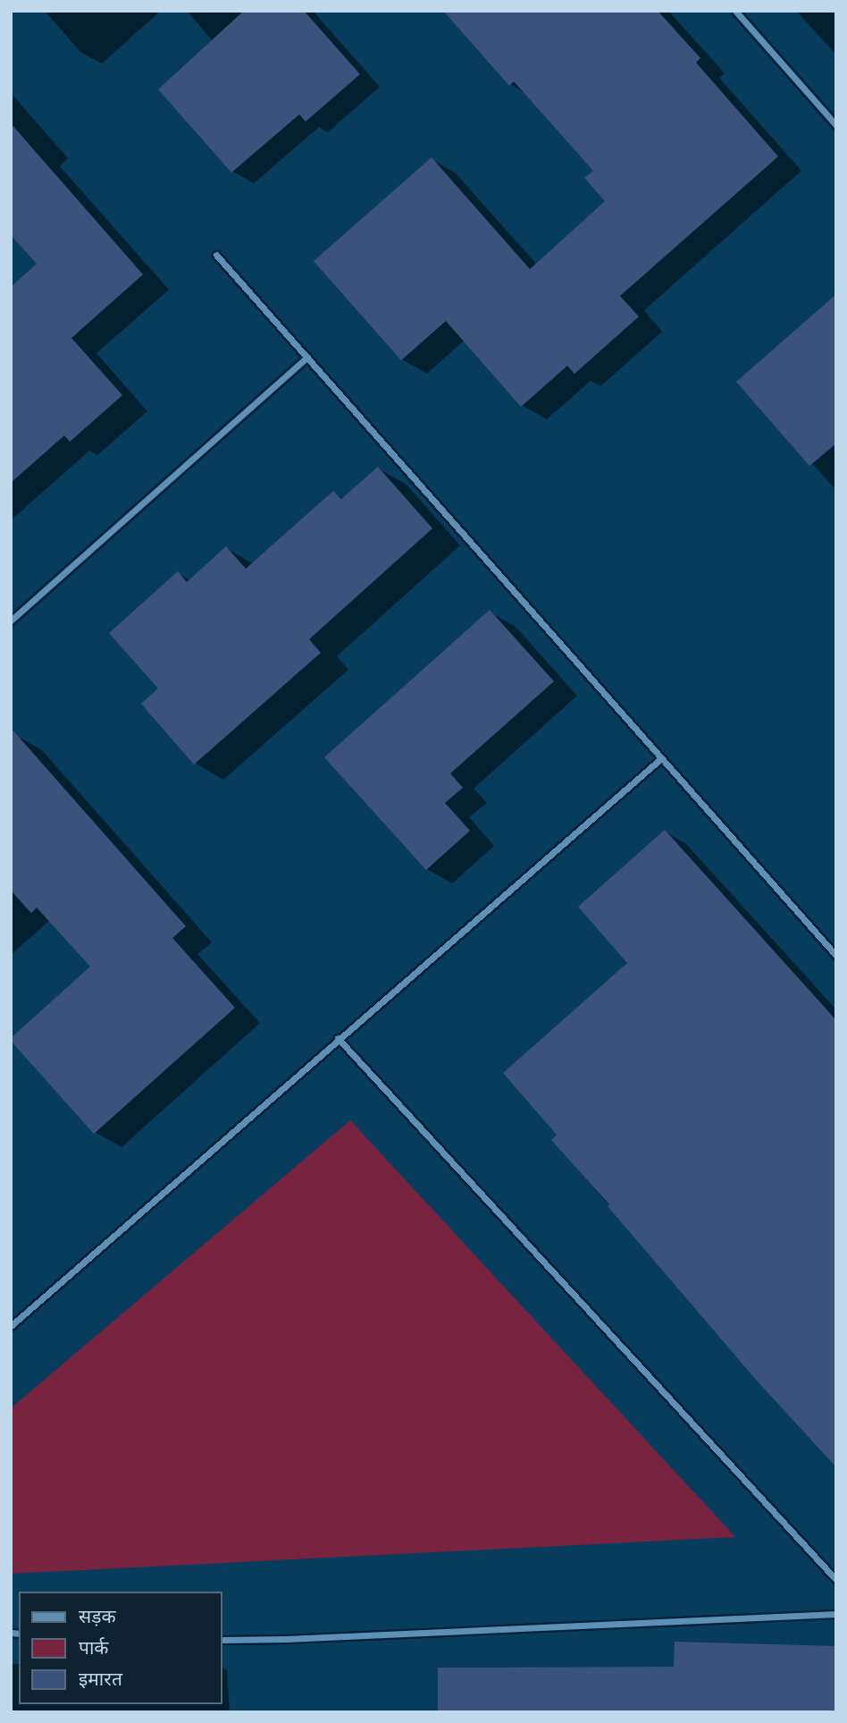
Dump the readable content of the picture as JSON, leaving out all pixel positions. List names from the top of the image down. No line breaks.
{"legend":["सड़क","पार्क","इमारत"]}
